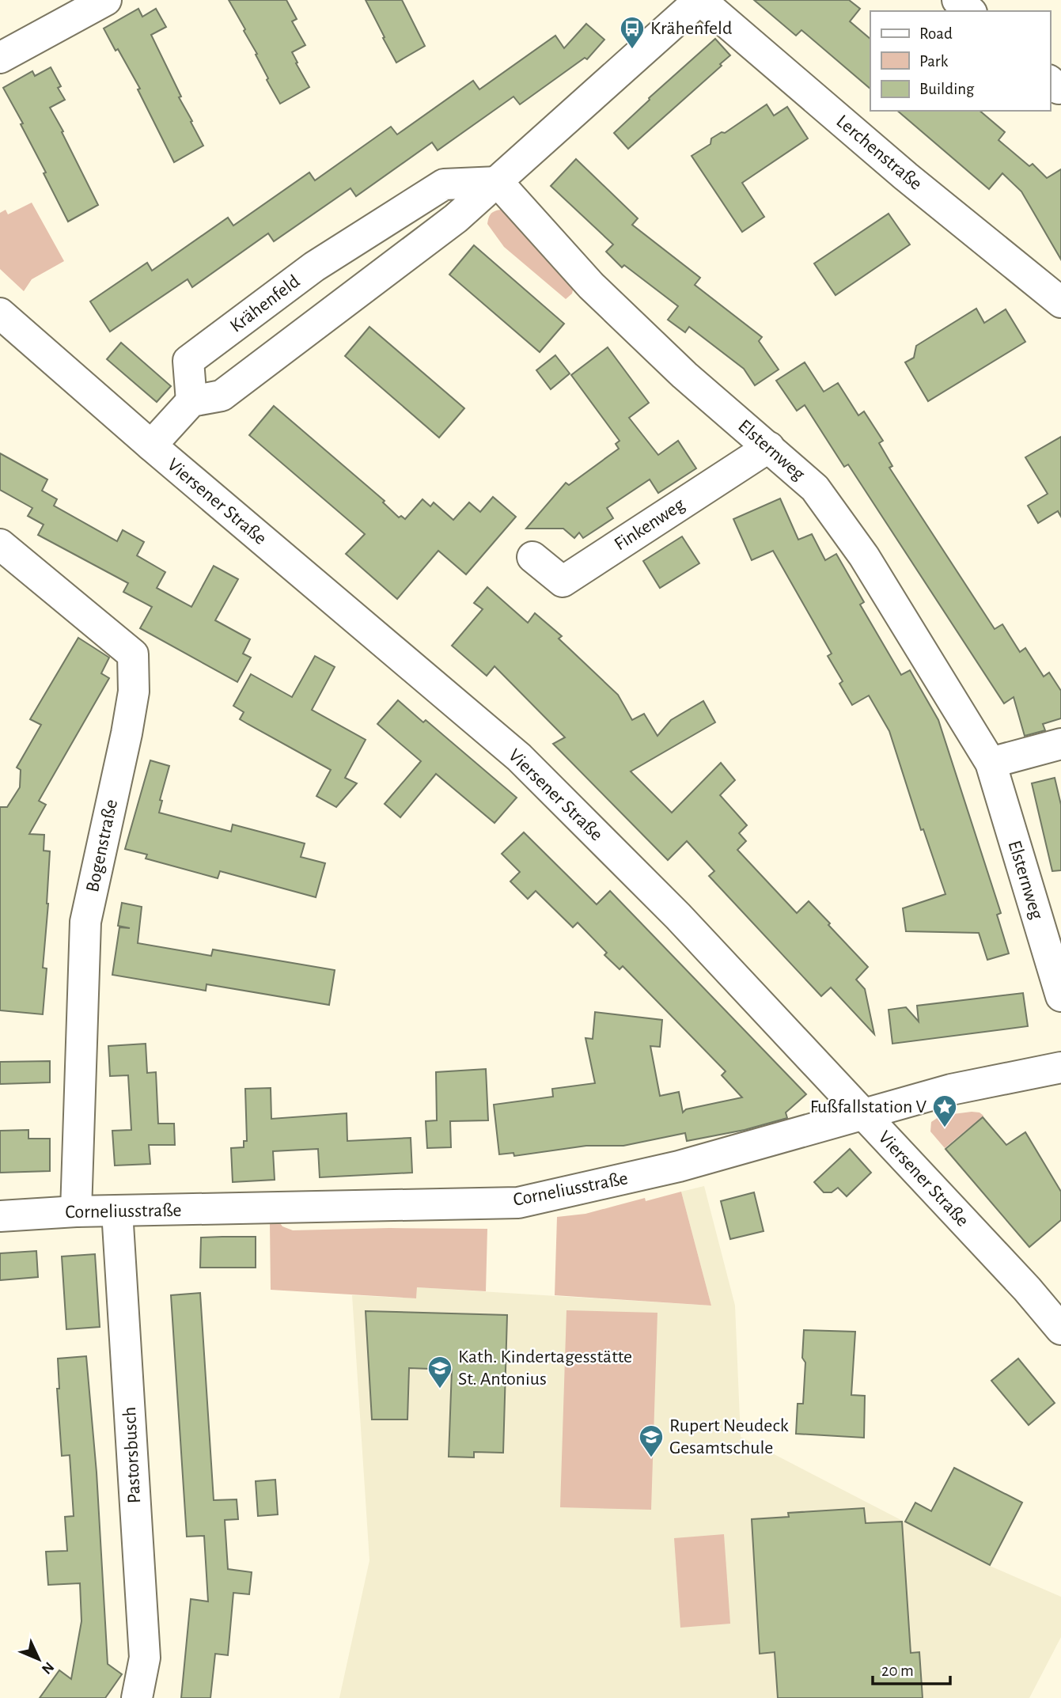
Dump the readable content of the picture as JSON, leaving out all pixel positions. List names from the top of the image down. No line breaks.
{"streets":{"street":["Lerchenstraße","Krähenfeld","Elsternweg","Viersener Straße","Finkenweg","Bogenstraße","Corneliusstraße","Pastorsbusch"]},"crossings":[["Krähenfeld","Elsternweg"],["Elsternweg","Finkenweg"],["Viersener Straße","Corneliusstraße"],["Bogenstraße","Corneliusstraße"],["Corneliusstraße","Pastorsbusch"]],"places":{"bus stop":["Krähenfeld"],"place":["Fußfallstation V"],"school or university":["Kath. Kindertagesstätte St. Antonius","Rupert Neudeck Gesamtschule"]},"legend":["Road","Park","Building"],"scale_bar":"20 m","north":"bottom right"}
